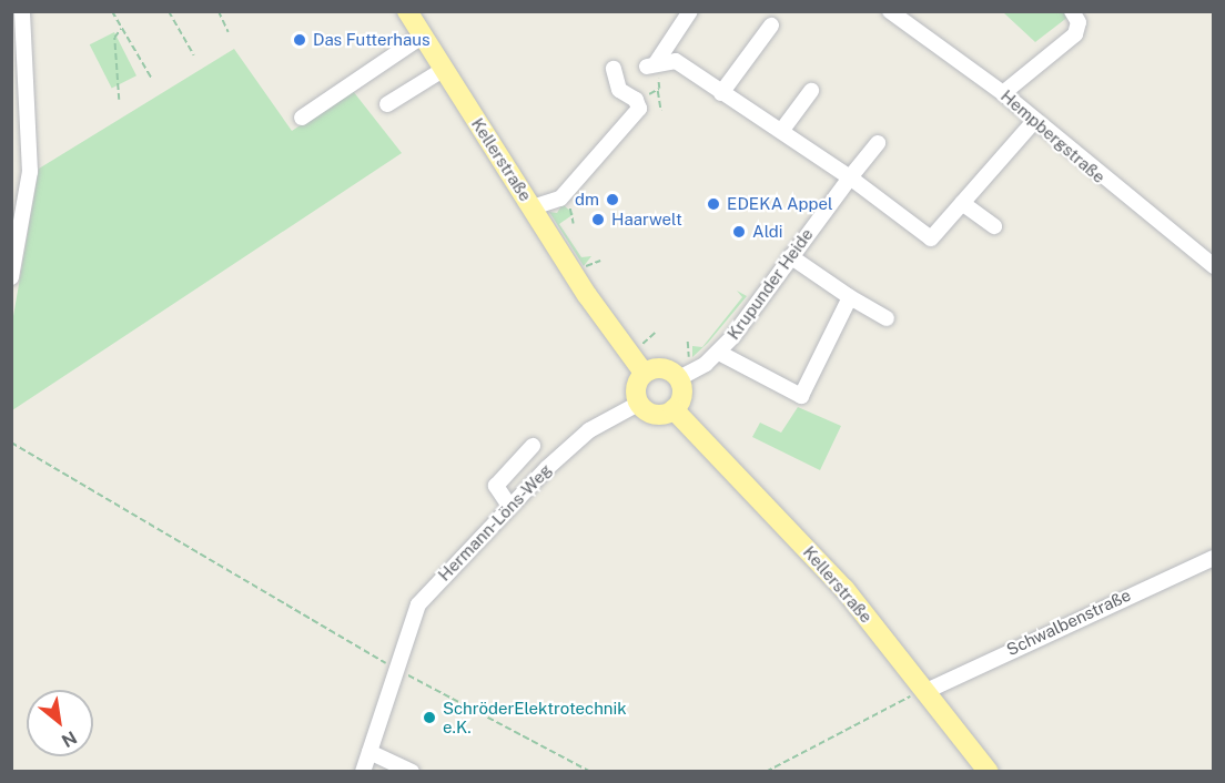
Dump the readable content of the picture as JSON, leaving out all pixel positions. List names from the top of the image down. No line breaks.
{"streets":{"main road":["Kellerstraße"],"street":["Hempbergstraße","Krupunder Heide","Hermann-Löns-Weg","Schwalbenstraße"]},"crossings":[["Kellerstraße","Krupunder Heide"],["Kellerstraße","Hermann-Löns-Weg"],["Kellerstraße","Schwalbenstraße"],["Krupunder Heide","Hermann-Löns-Weg"]],"places":["Das Futterhaus","dm","EDEKA Appel","Haarwelt","Aldi","SchröderElektrotechnik e.K."],"north":"bottom right"}
